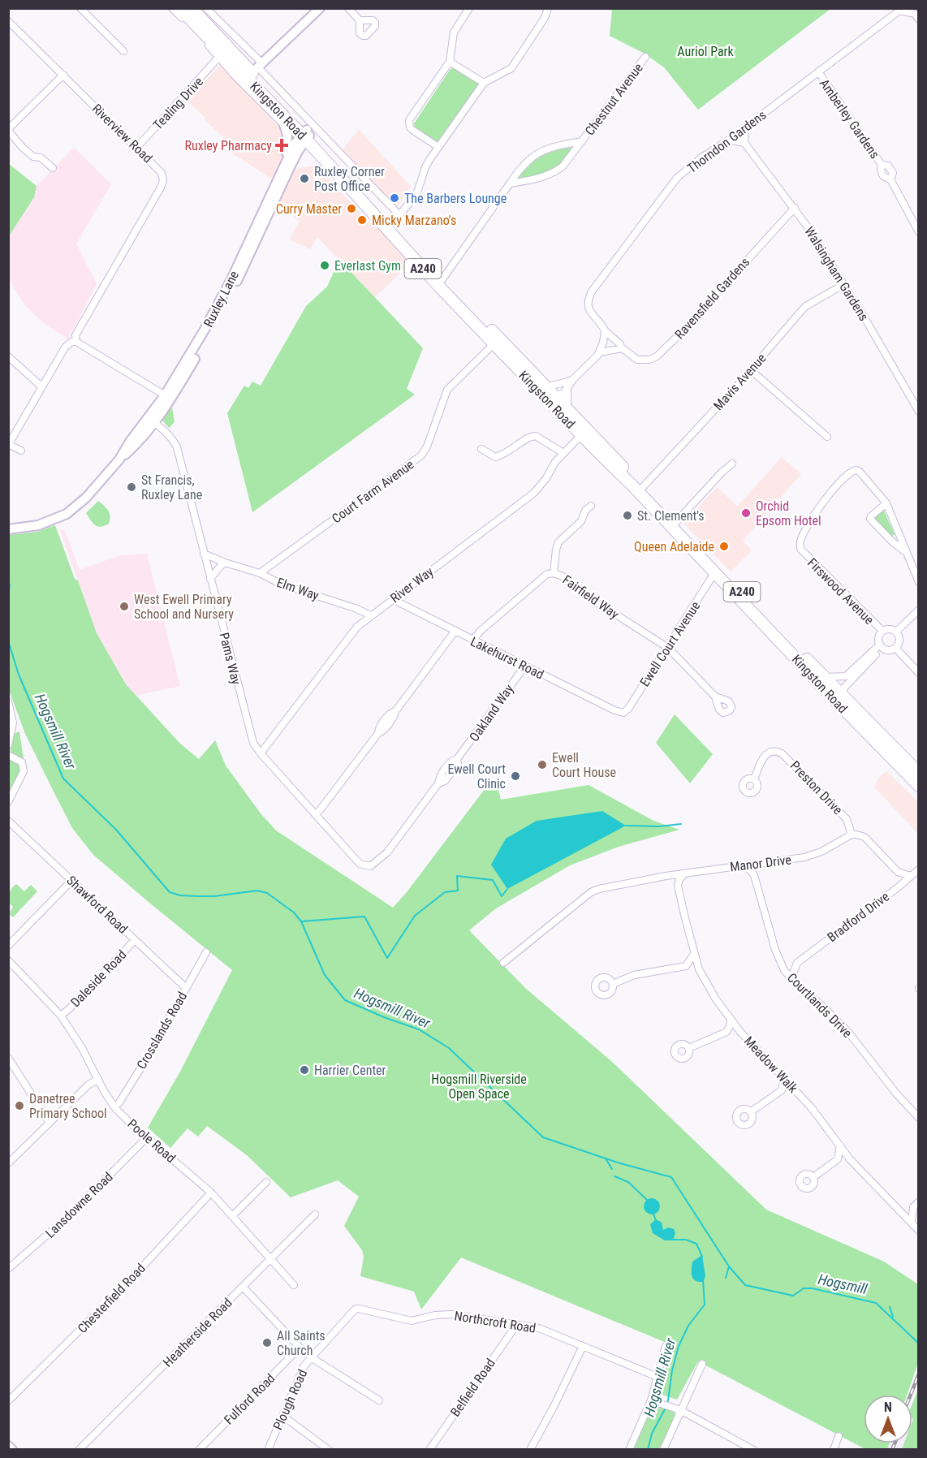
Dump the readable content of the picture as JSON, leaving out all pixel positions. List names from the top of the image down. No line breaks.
{"streets":{"highway":["Kingston Road","A240"],"main road":["Ruxley Lane"],"street":["Chestnut Avenue","Tealing Drive","Amberley Gardens","Riverview Road","Thorndon Gardens","Walsingham Gardens","Ravensfield Gardens","Mavis Avenue","Court Farm Avenue","River Way","Elm Way","Firswood Avenue","Fairfield Way","Ewell Court Avenue","Lakehurst Road","Pams Way","Oakland Way","Preston Drive","Manor Drive","Shawford Road","Bradford Drive","Daleside Road","Courtlands Drive","Crosslands Road","Meadow Walk","Poole Road","Lansdowne Road","Chesterfield Road","Northcroft Road","Heatherside Road","Belfield Road","Fulford Road","Plough Road"]},"crossings":[["Chestnut Avenue","Kingston Road"],["Tealing Drive","Kingston Road"],["Tealing Drive","Riverview Road"],["Kingston Road","Ruxley Lane"],["Kingston Road","Mavis Avenue"],["Kingston Road","Court Farm Avenue"],["Kingston Road","River Way"],["Kingston Road","Ewell Court Avenue"],["Amberley Gardens","Thorndon Gardens"],["Thorndon Gardens","Ravensfield Gardens"],["Walsingham Gardens","Ravensfield Gardens"],["Walsingham Gardens","Mavis Avenue"],["Ruxley Lane","Pams Way"],["Court Farm Avenue","Elm Way"],["River Way","Elm Way"],["River Way","Lakehurst Road"],["River Way","Pams Way"],["Elm Way","Pams Way"],["Fairfield Way","Ewell Court Avenue"],["Fairfield Way","Lakehurst Road"],["Ewell Court Avenue","Lakehurst Road"],["Lakehurst Road","Oakland Way"],["Pams Way","Oakland Way"],["Preston Drive","Manor Drive"],["Shawford Road","Daleside Road"],["Shawford Road","Crosslands Road"],["Daleside Road","Poole Road"],["Crosslands Road","Poole Road"],["Poole Road","Lansdowne Road"],["Poole Road","Chesterfield Road"],["Poole Road","Heatherside Road"],["Northcroft Road","Belfield Road"],["Northcroft Road","Plough Road"],["Heatherside Road","Fulford Road"]],"water":["Hogsmill River","Hogsmill"],"parks":["Auriol Park","Hogsmill Riverside Open Space"],"places":{"health":["Ruxley Pharmacy"],"other":["Ruxley Corner Post Office","The Barbers Lounge","Curry Master","Micky Marzano's","Everlast Gym","St Francis, Ruxley Lane","Orchid Epsom Hotel","St. Clement's","Queen Adelaide","West Ewell Primary School and Nursery","Ewell Court House","Ewell Court Clinic","Harrier Center","Danetree Primary School","All Saints Church"]},"north":"top"}
